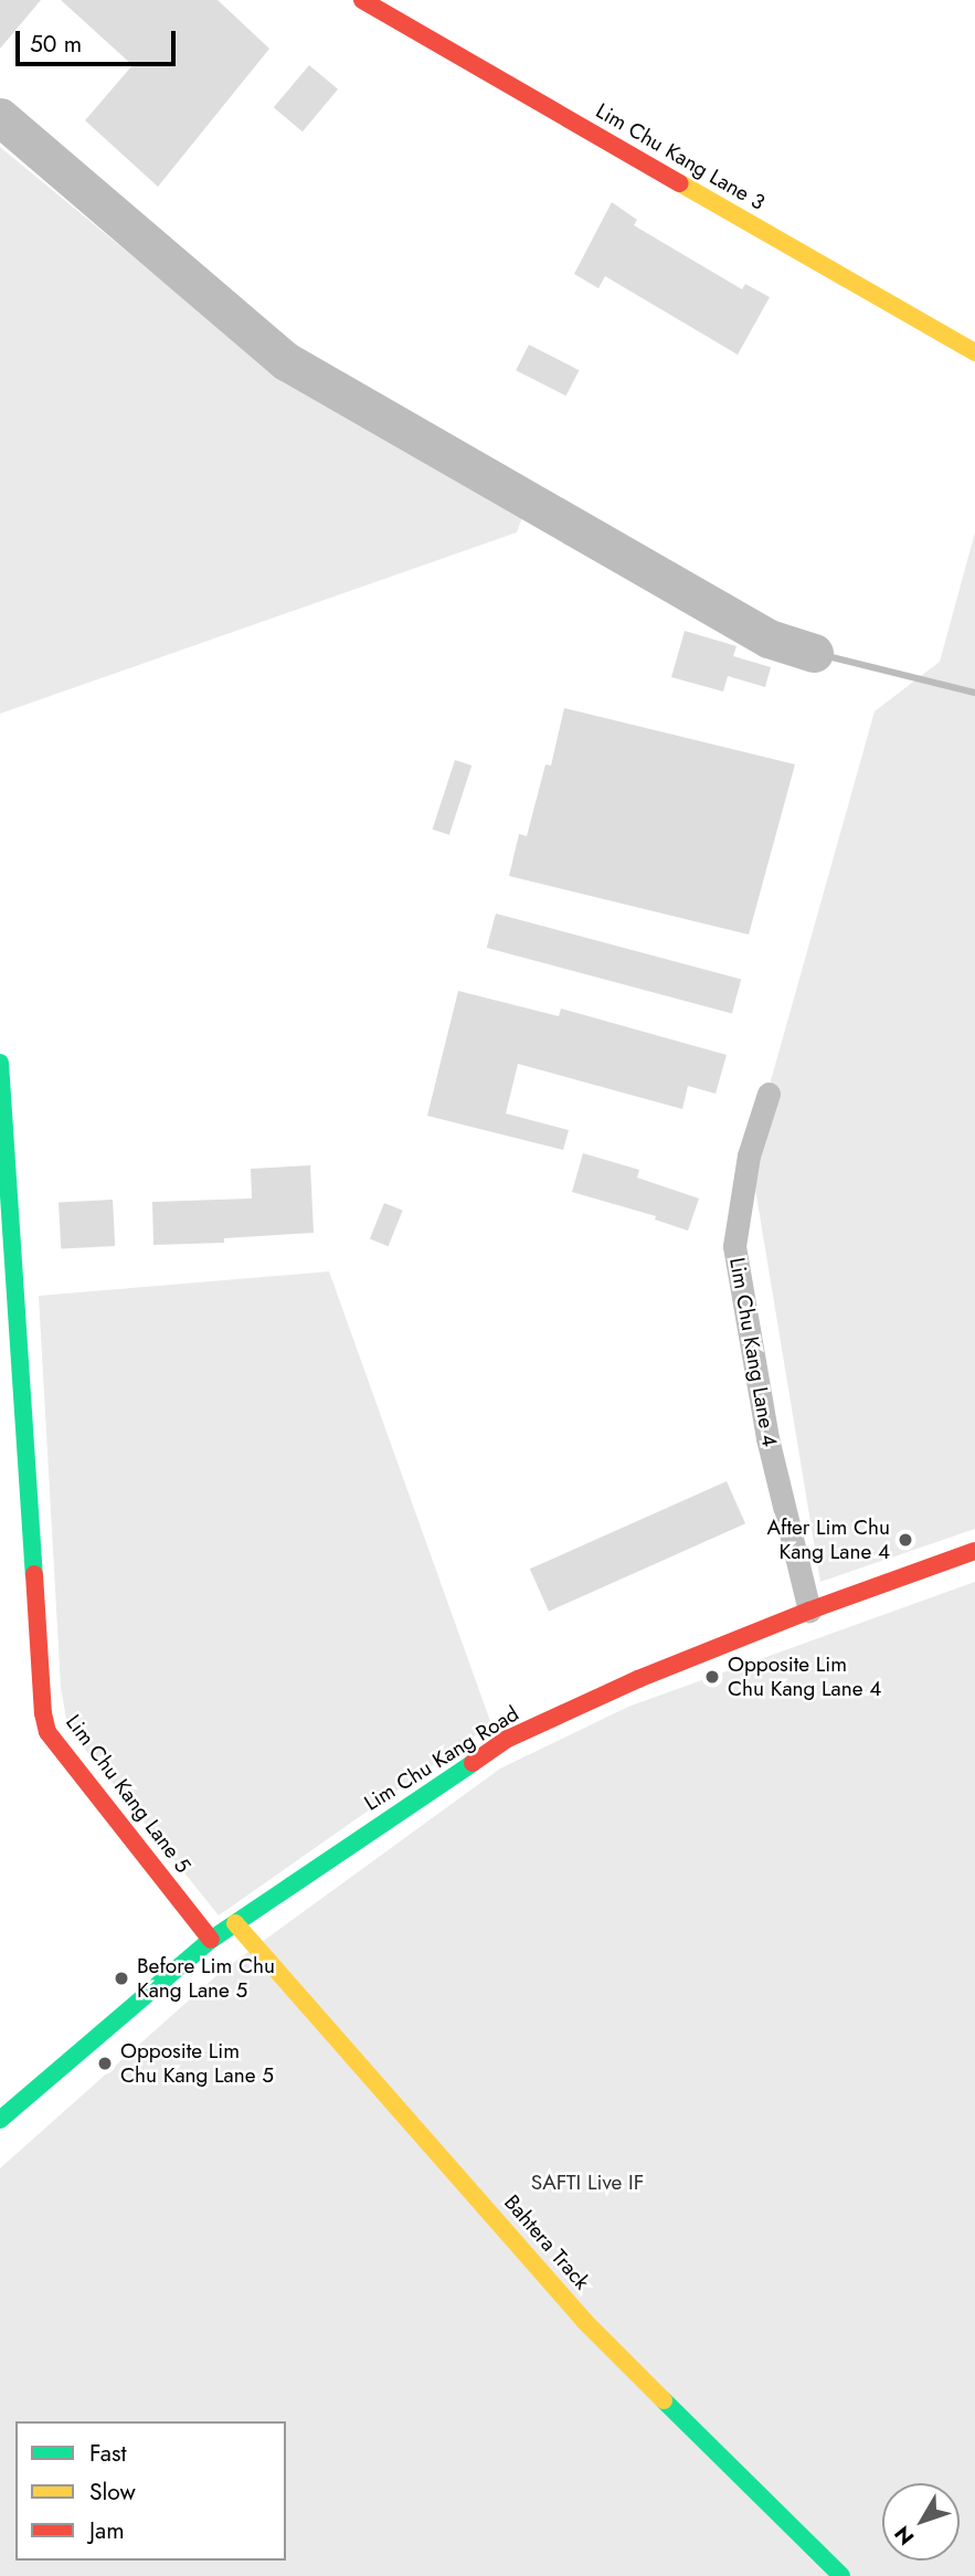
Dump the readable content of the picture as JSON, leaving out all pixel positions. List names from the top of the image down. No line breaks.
{"streets":{"street":["Lim Chu Kang Lane 3","Lim Chu Kang Lane 4","Lim Chu Kang Road","Lim Chu Kang Lane 5","Bahtera Track"]},"crossings":[["Lim Chu Kang Lane 4","Lim Chu Kang Road"],["Lim Chu Kang Road","Lim Chu Kang Lane 5"],["Lim Chu Kang Road","Bahtera Track"]],"parks":["SAFTI Live IF"],"places":["After Lim Chu Kang Lane 4","Opposite Lim Chu Kang Lane 4","Before Lim Chu Kang Lane 5","Opposite Lim Chu Kang Lane 5"],"legend":["Fast","Slow","Jam"],"scale_bar":"50 m","north":"bottom left"}
